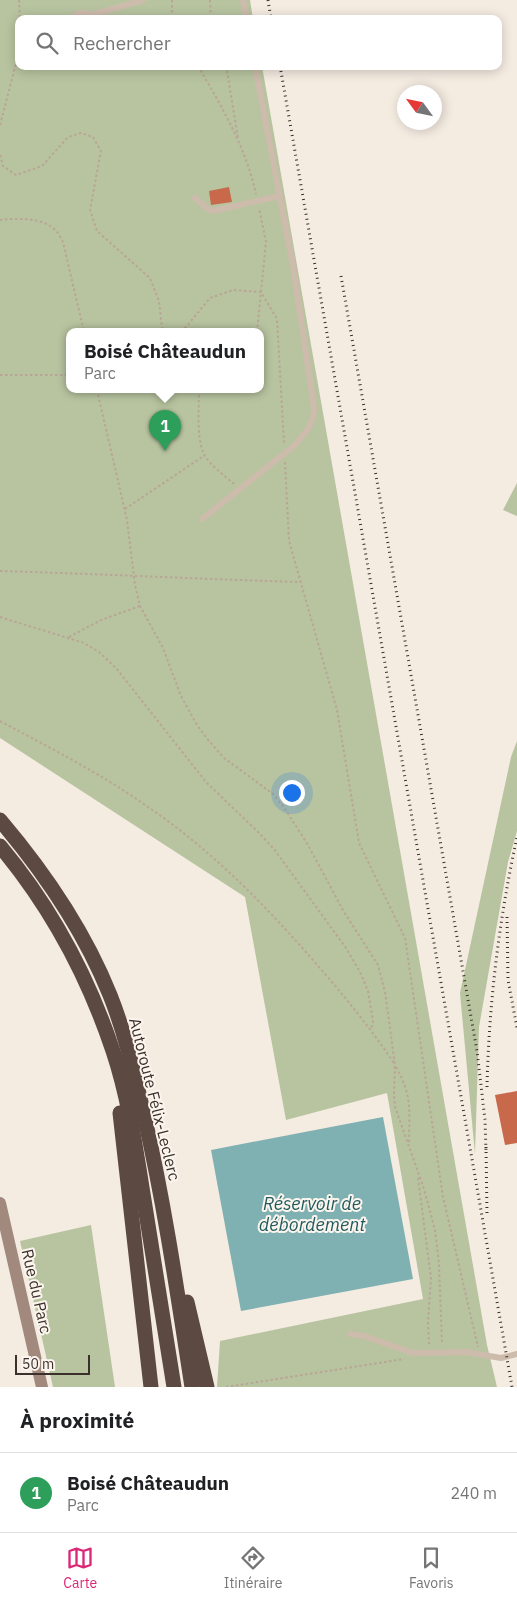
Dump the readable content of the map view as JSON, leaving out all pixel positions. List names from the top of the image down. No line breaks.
{"streets":{"highway":["Autoroute Félix-Leclerc"],"street":["Rue du Parc"]},"water":["Réservoir de débordement"],"scale_bar":"50 m","north":"top left","page":{"search":"Rechercher","popup":["Boisé Châteaudun","Parc"],"pins":"1","scale":"50 m","heading":"À proximité","list":[{"mark":"1","name":"Boisé Châteaudun","note":"Parc","value":"240 m"}],"nav":["Carte","Itinéraire","Favoris"]}}
